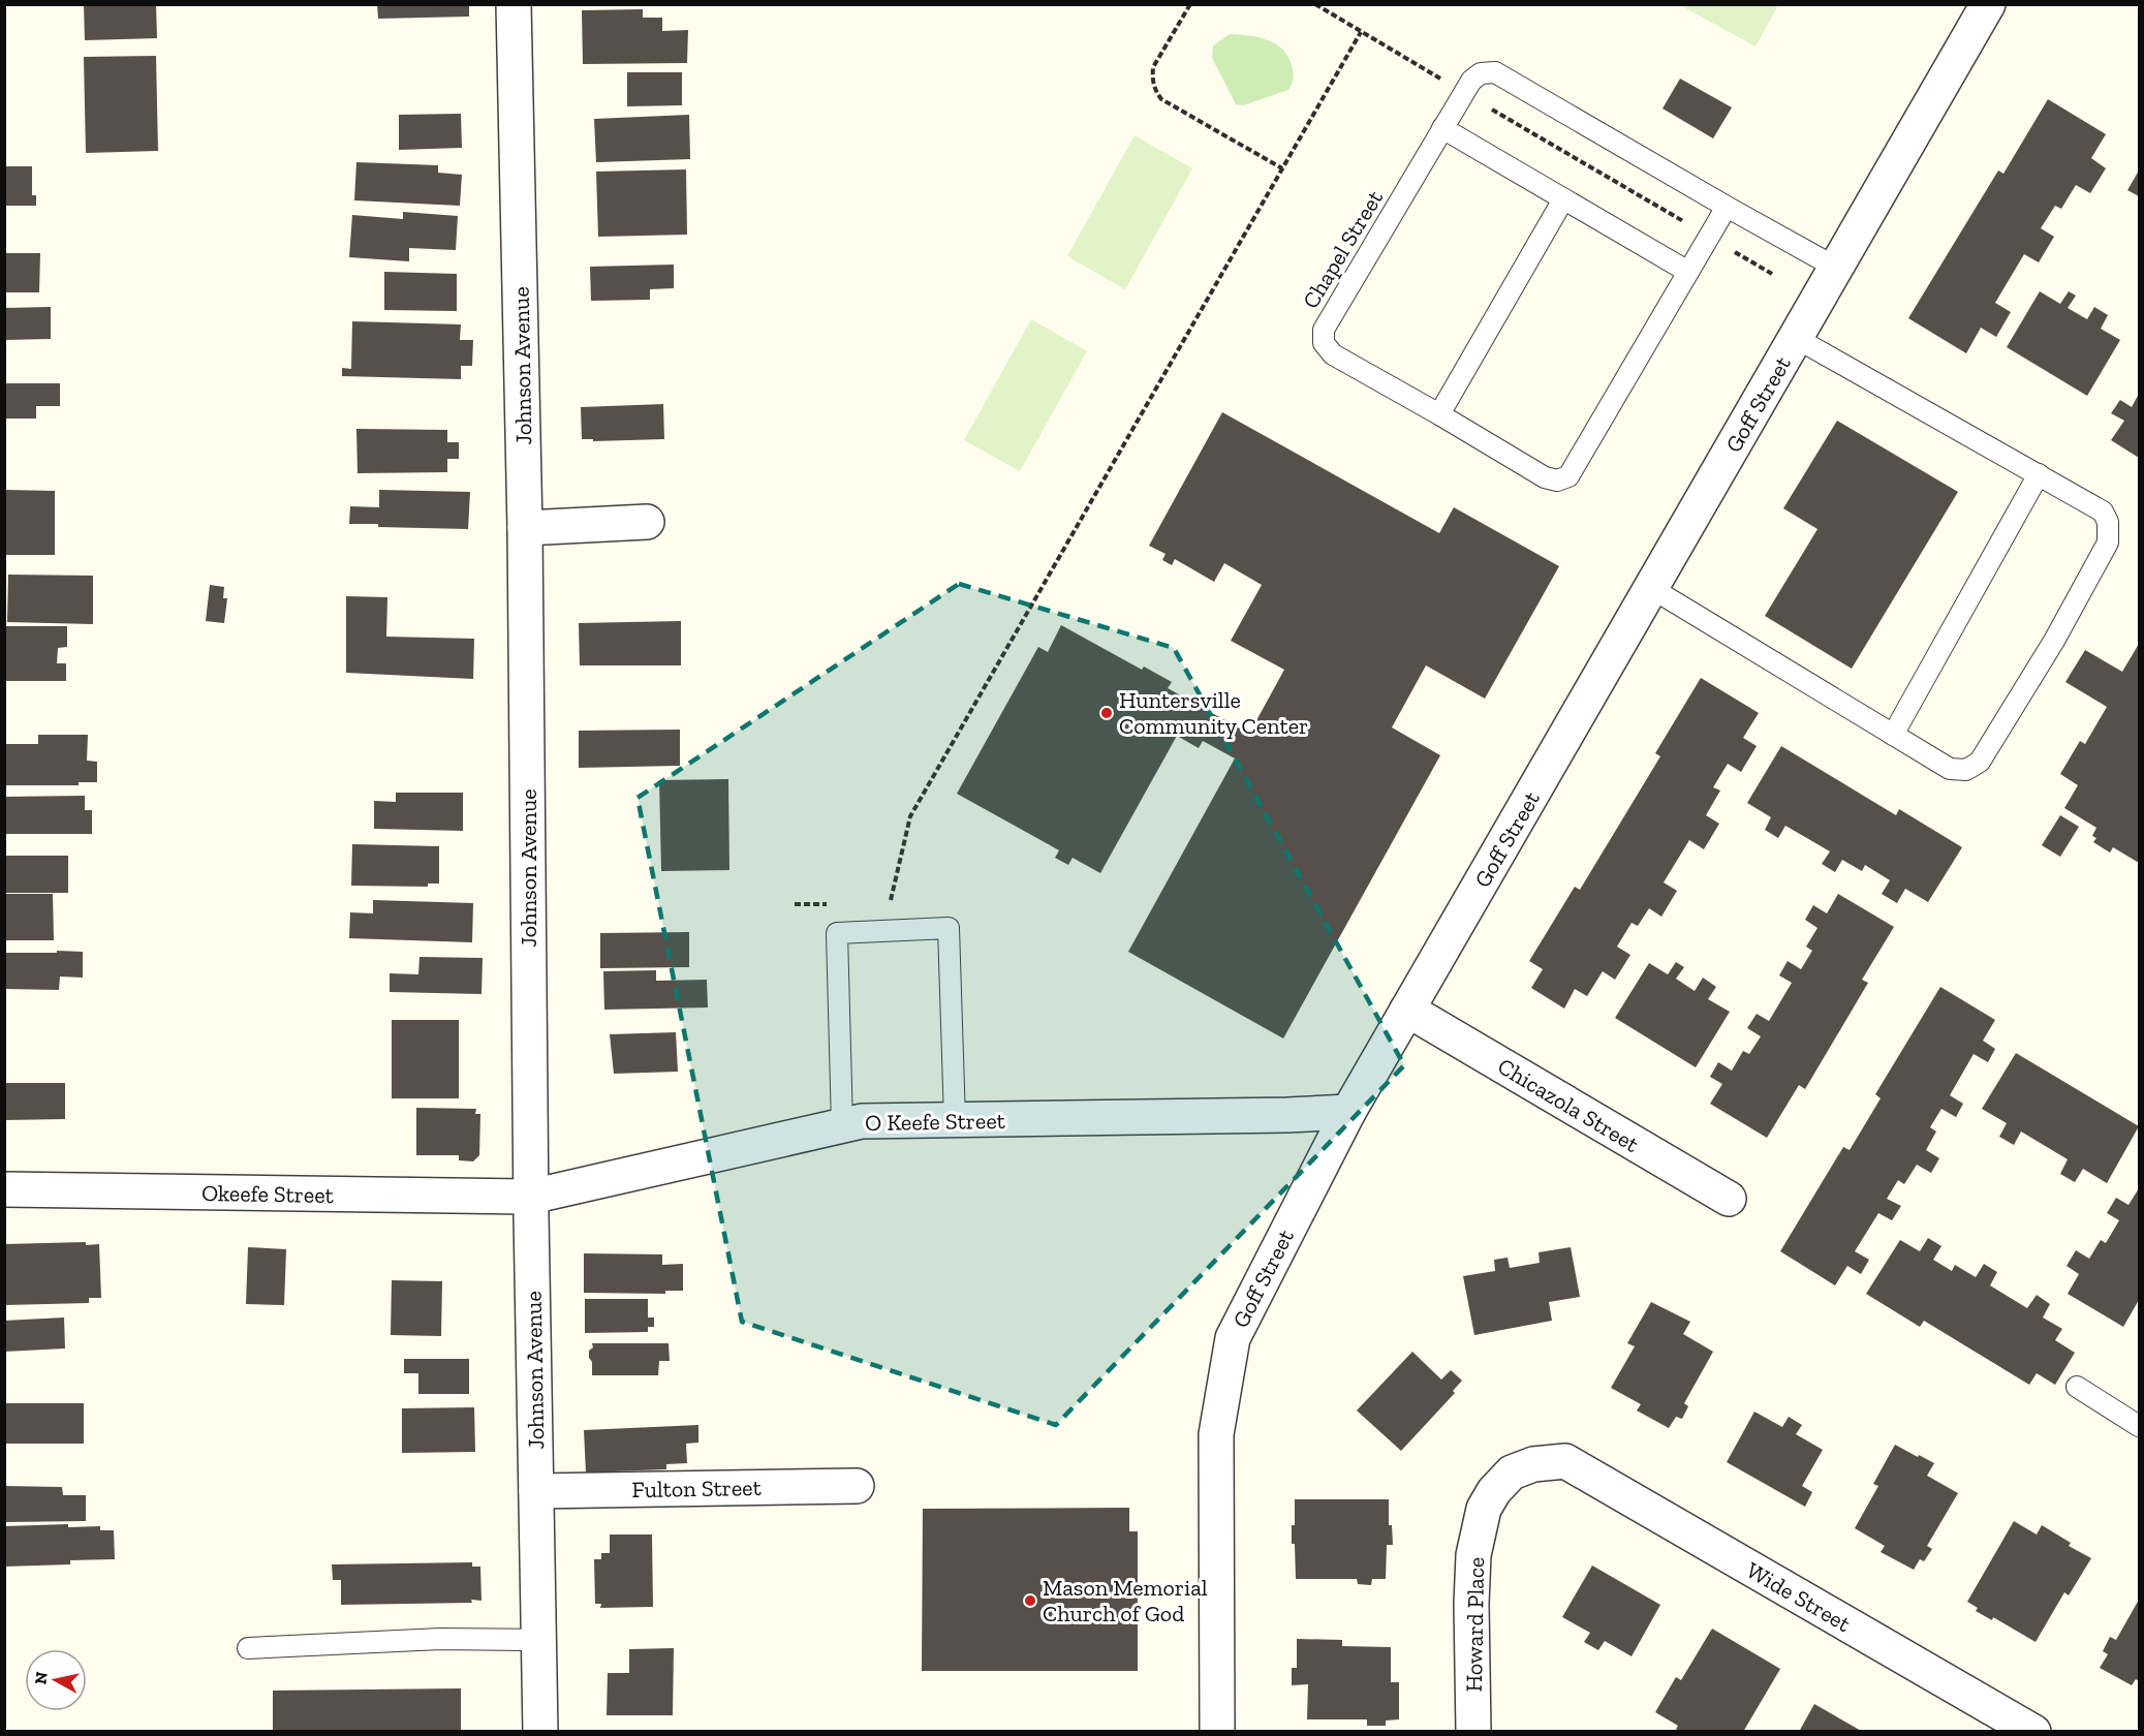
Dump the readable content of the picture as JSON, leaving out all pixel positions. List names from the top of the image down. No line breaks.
{"streets":{"street":["Johnson Avenue","Goff Street","Chicazola Street","O Keefe Street","Okeefe Street","Fulton Street","Wide Street","Howard Place"],"lane":["Chapel Street"]},"crossings":[["Chapel Street","Goff Street"],["Johnson Avenue","O Keefe Street"],["Johnson Avenue","Okeefe Street"],["Johnson Avenue","Fulton Street"],["Goff Street","Chicazola Street"],["Goff Street","O Keefe Street"],["O Keefe Street","Okeefe Street"],["Wide Street","Howard Place"]],"places":["Huntersville Community Center","Mason Memorial Church of God"],"north":"left"}
